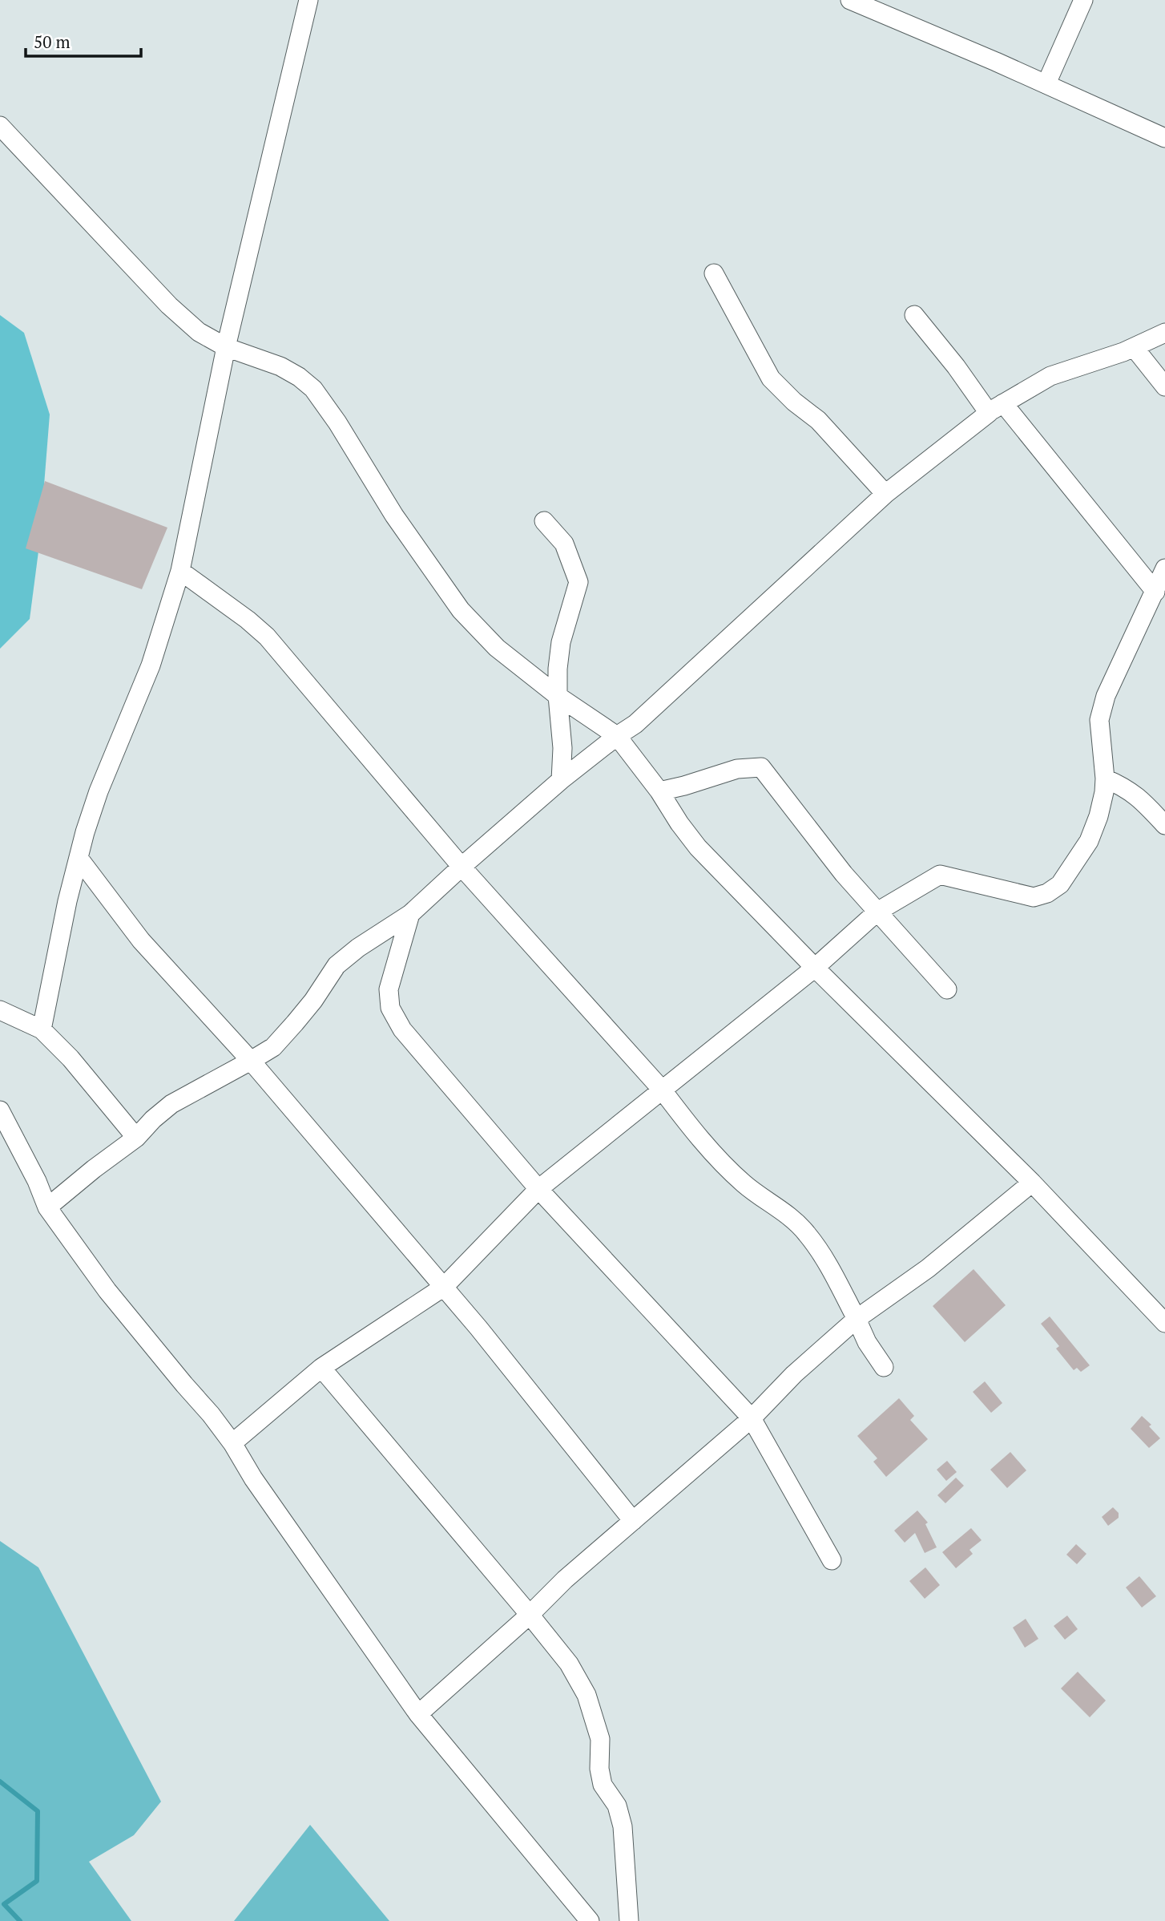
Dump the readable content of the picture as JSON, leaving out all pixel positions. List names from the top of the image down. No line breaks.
{"scale_bar":"50 m"}
